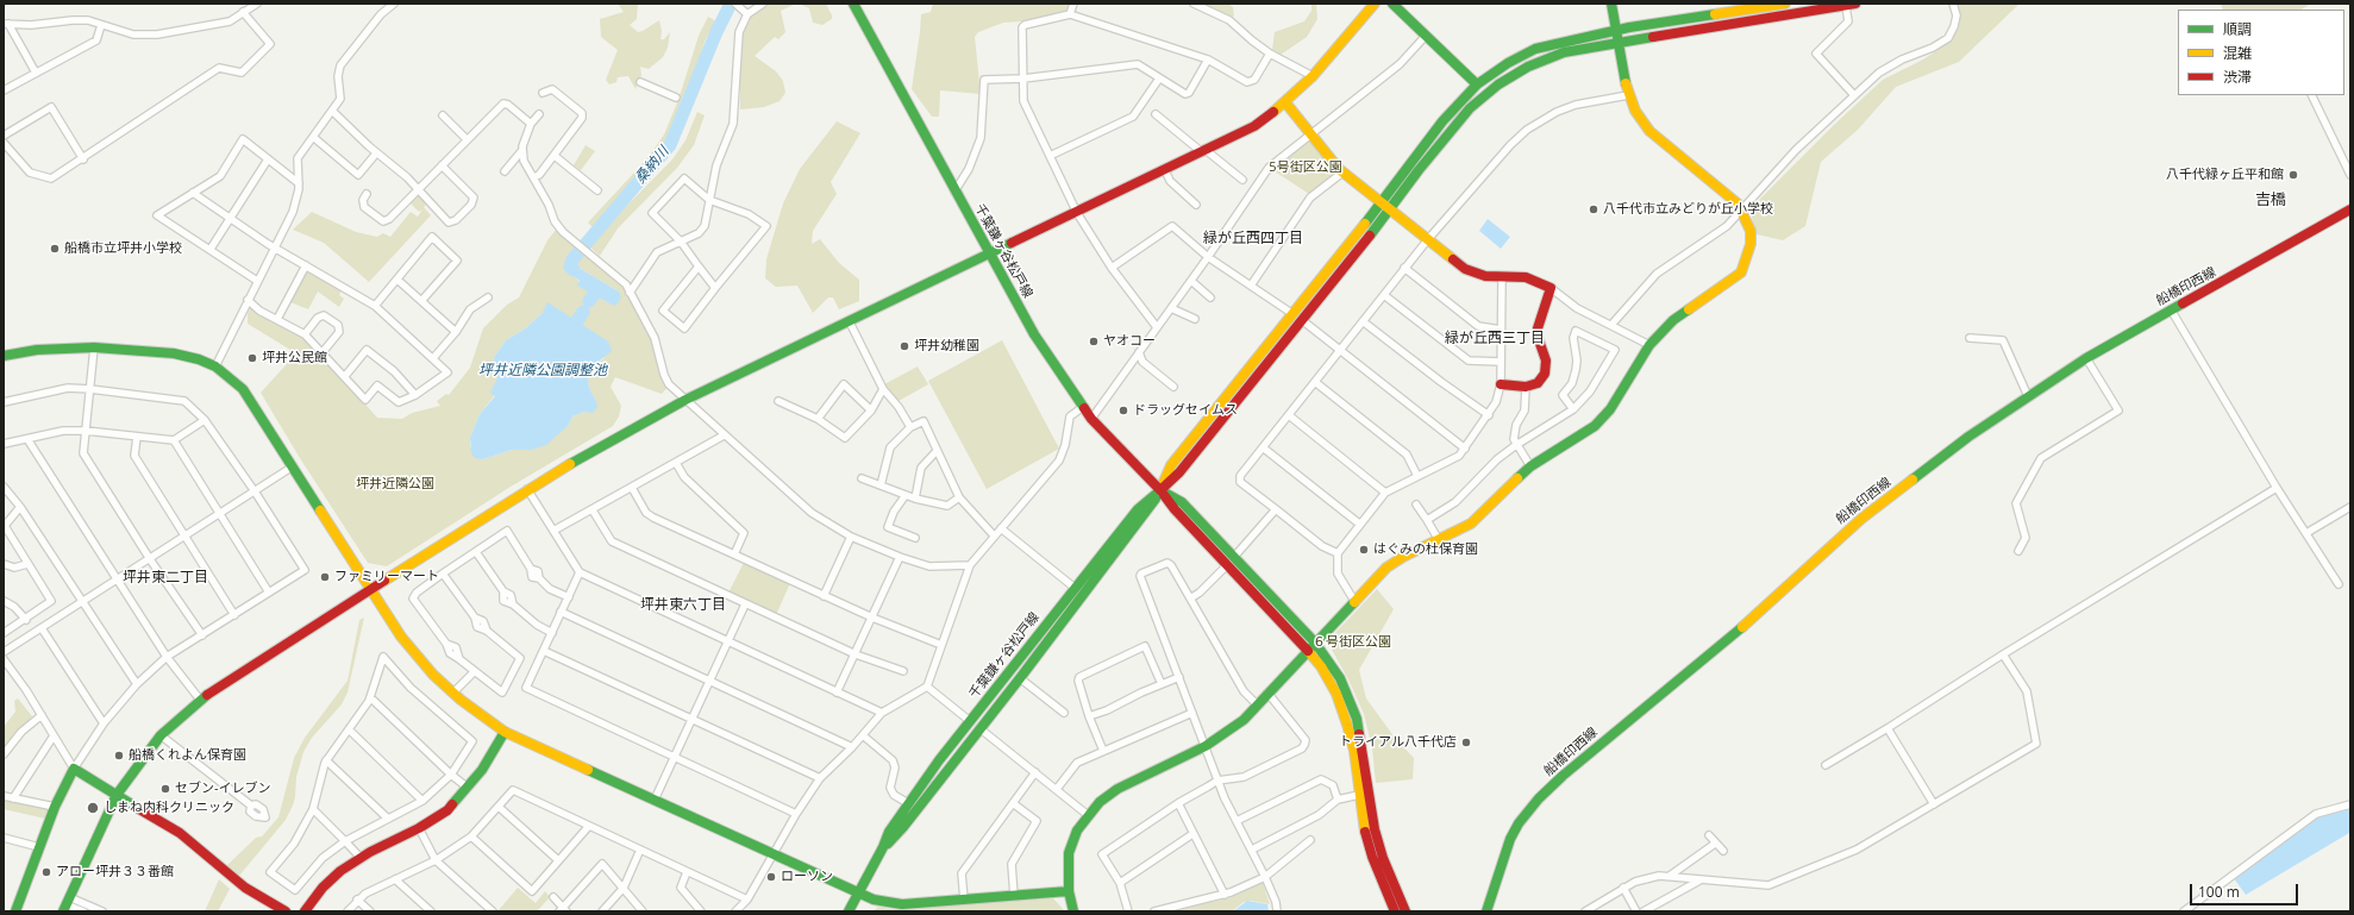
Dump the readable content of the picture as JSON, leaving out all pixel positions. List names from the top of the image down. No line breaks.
{"streets":{"street":["千葉鎌ヶ谷松戸線","船橋印西線"]},"districts":["吉橋","緑が丘西四丁目","緑が丘西三丁目","坪井東二丁目","坪井東六丁目"],"water":["桑納川","坪井近隣公園調整池"],"parks":["5号街区公園","坪井近隣公園","６号街区公園"],"places":["八千代緑ヶ丘平和館","八千代市立みどりが丘小学校","船橋市立坪井小学校","ヤオコー","坪井幼稚園","坪井公民館","ドラッグセイムス","はぐみの杜保育園","ファミリーマート","トライアル八千代店","船橋くれよん保育園","セブン-イレブン","しまね内科クリニック","アロー坪井３３番館","ローソン"],"legend":["順調","混雑","渋滞"],"scale_bar":"100 m"}
